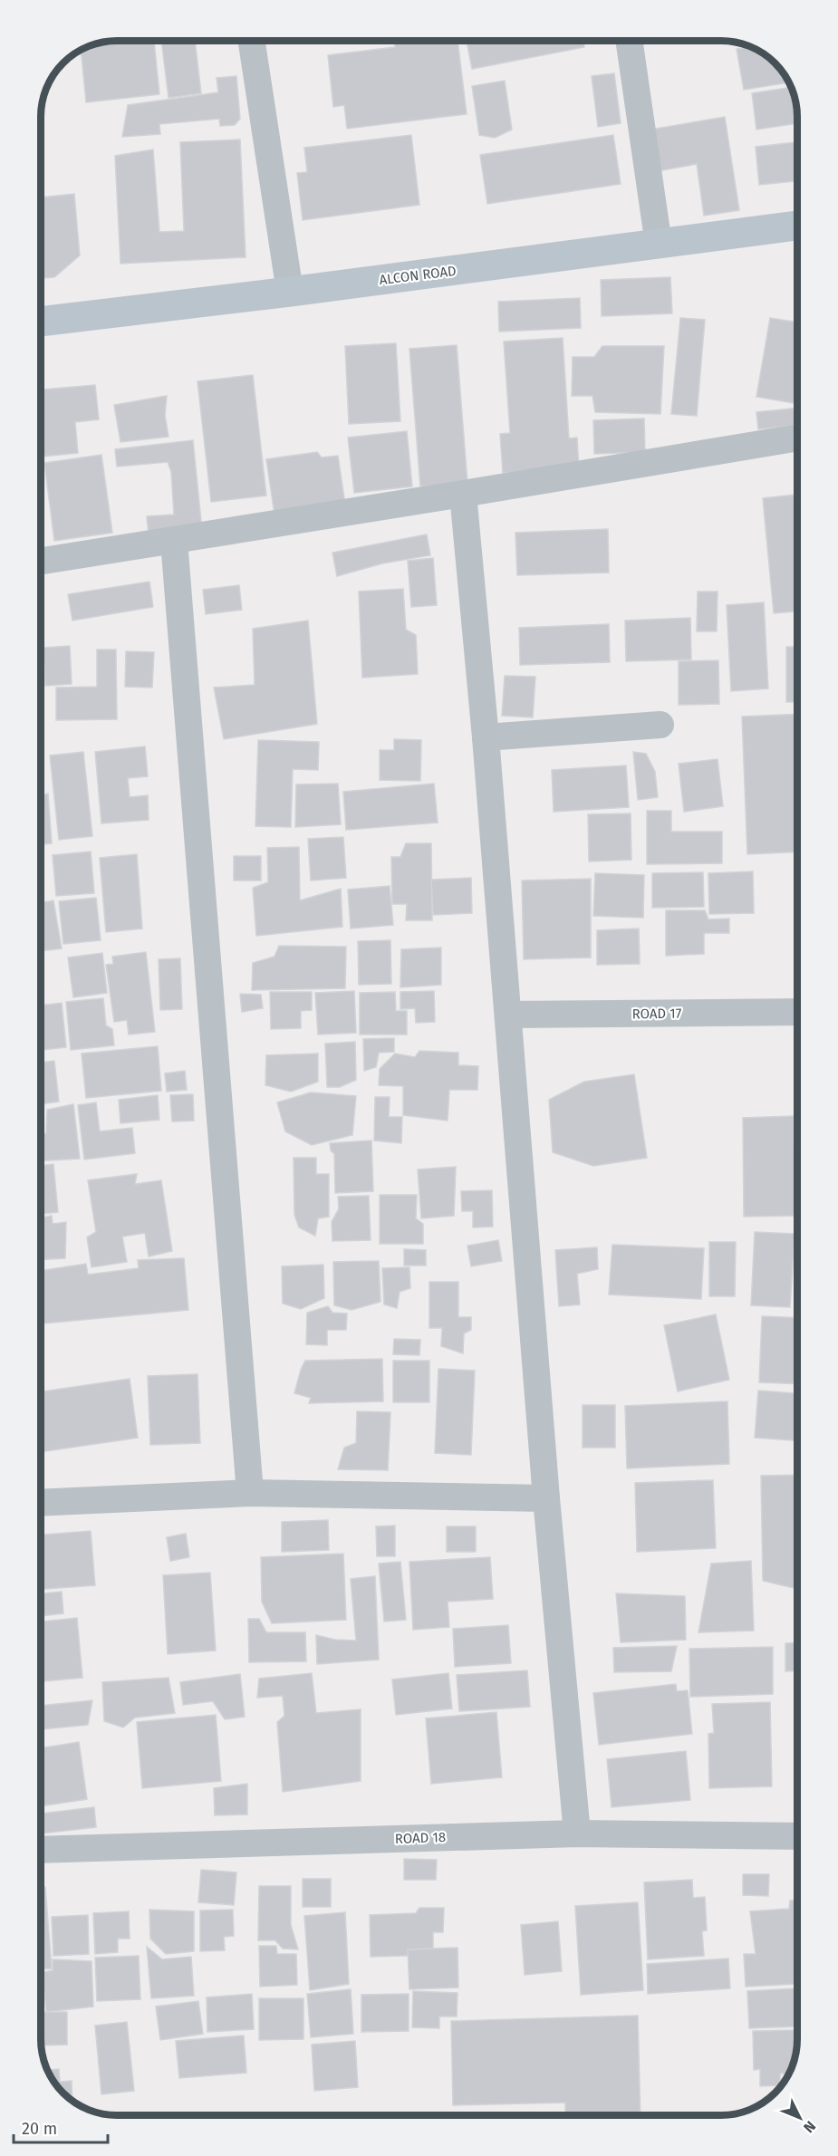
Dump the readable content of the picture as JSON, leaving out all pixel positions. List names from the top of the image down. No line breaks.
{"streets":{"main road":["ALCON ROAD"],"street":["ROAD 17","ROAD 18"]},"scale_bar":"20 m","north":"bottom right"}
